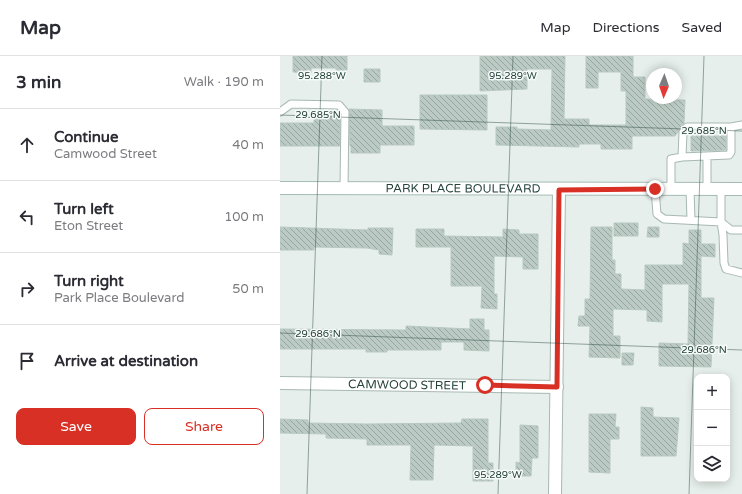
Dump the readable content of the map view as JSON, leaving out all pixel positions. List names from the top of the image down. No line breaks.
{"streets":{"street":["PARK PLACE BOULEVARD","CAMWOOD STREET"]},"north":"bottom","page":{"header":"Map","nav":["Map","Directions","Saved"],"heading":["3 min","Walk · 190 m"],"list":[["Continue","Camwood Street","40 m"],["Turn left","Eton Street","100 m"],["Turn right","Park Place Boulevard","50 m"],"Arrive at destination"],"map_buttons":["+","−"],"buttons":["Save","Share"]},"coordinates":["95.288°W","95.289°W","29.685°N","29.686°N"]}
